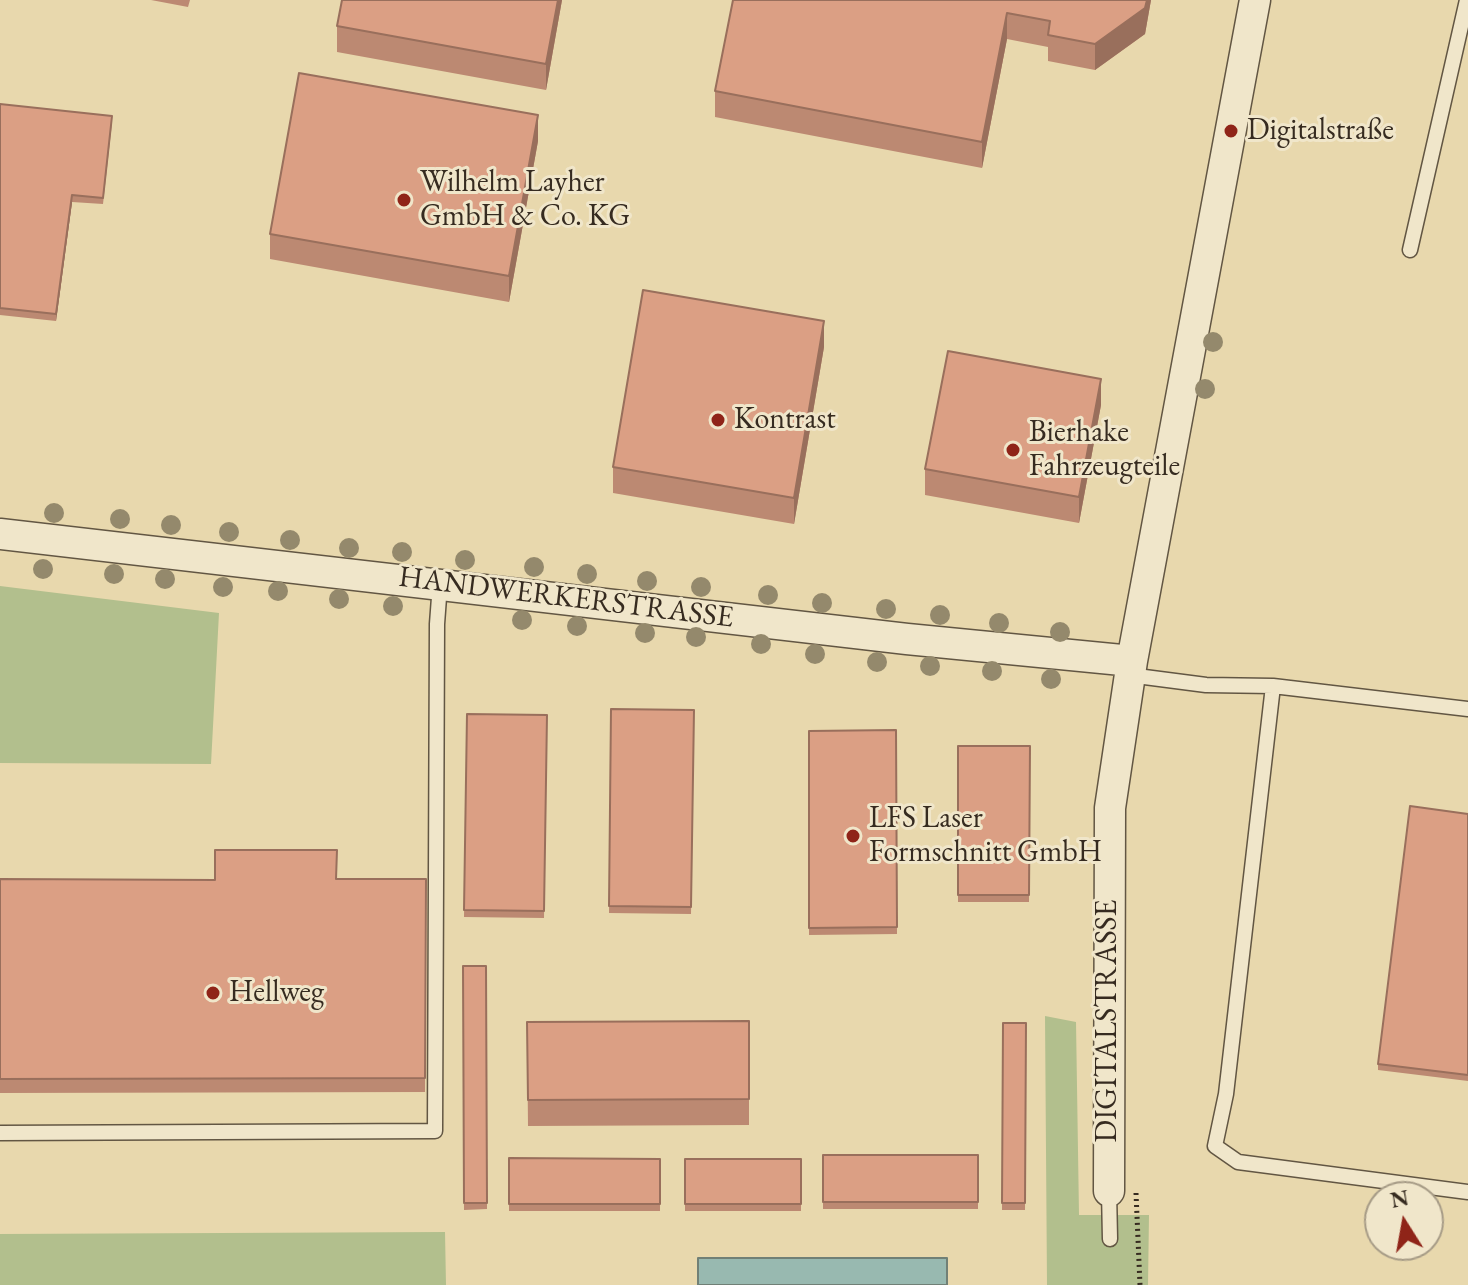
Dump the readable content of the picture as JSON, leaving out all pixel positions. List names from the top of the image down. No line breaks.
{"streets":{"street":["HANDWERKERSTRASSE","DIGITALSTRASSE"]},"crossings":[["HANDWERKERSTRASSE","DIGITALSTRASSE"]],"places":["Digitalstraße","Wilhelm Layher GmbH & Co. KG","Kontrast","Bierhake Fahrzeugteile","LFS Laser Formschnitt GmbH","Hellweg"],"north":"top"}
